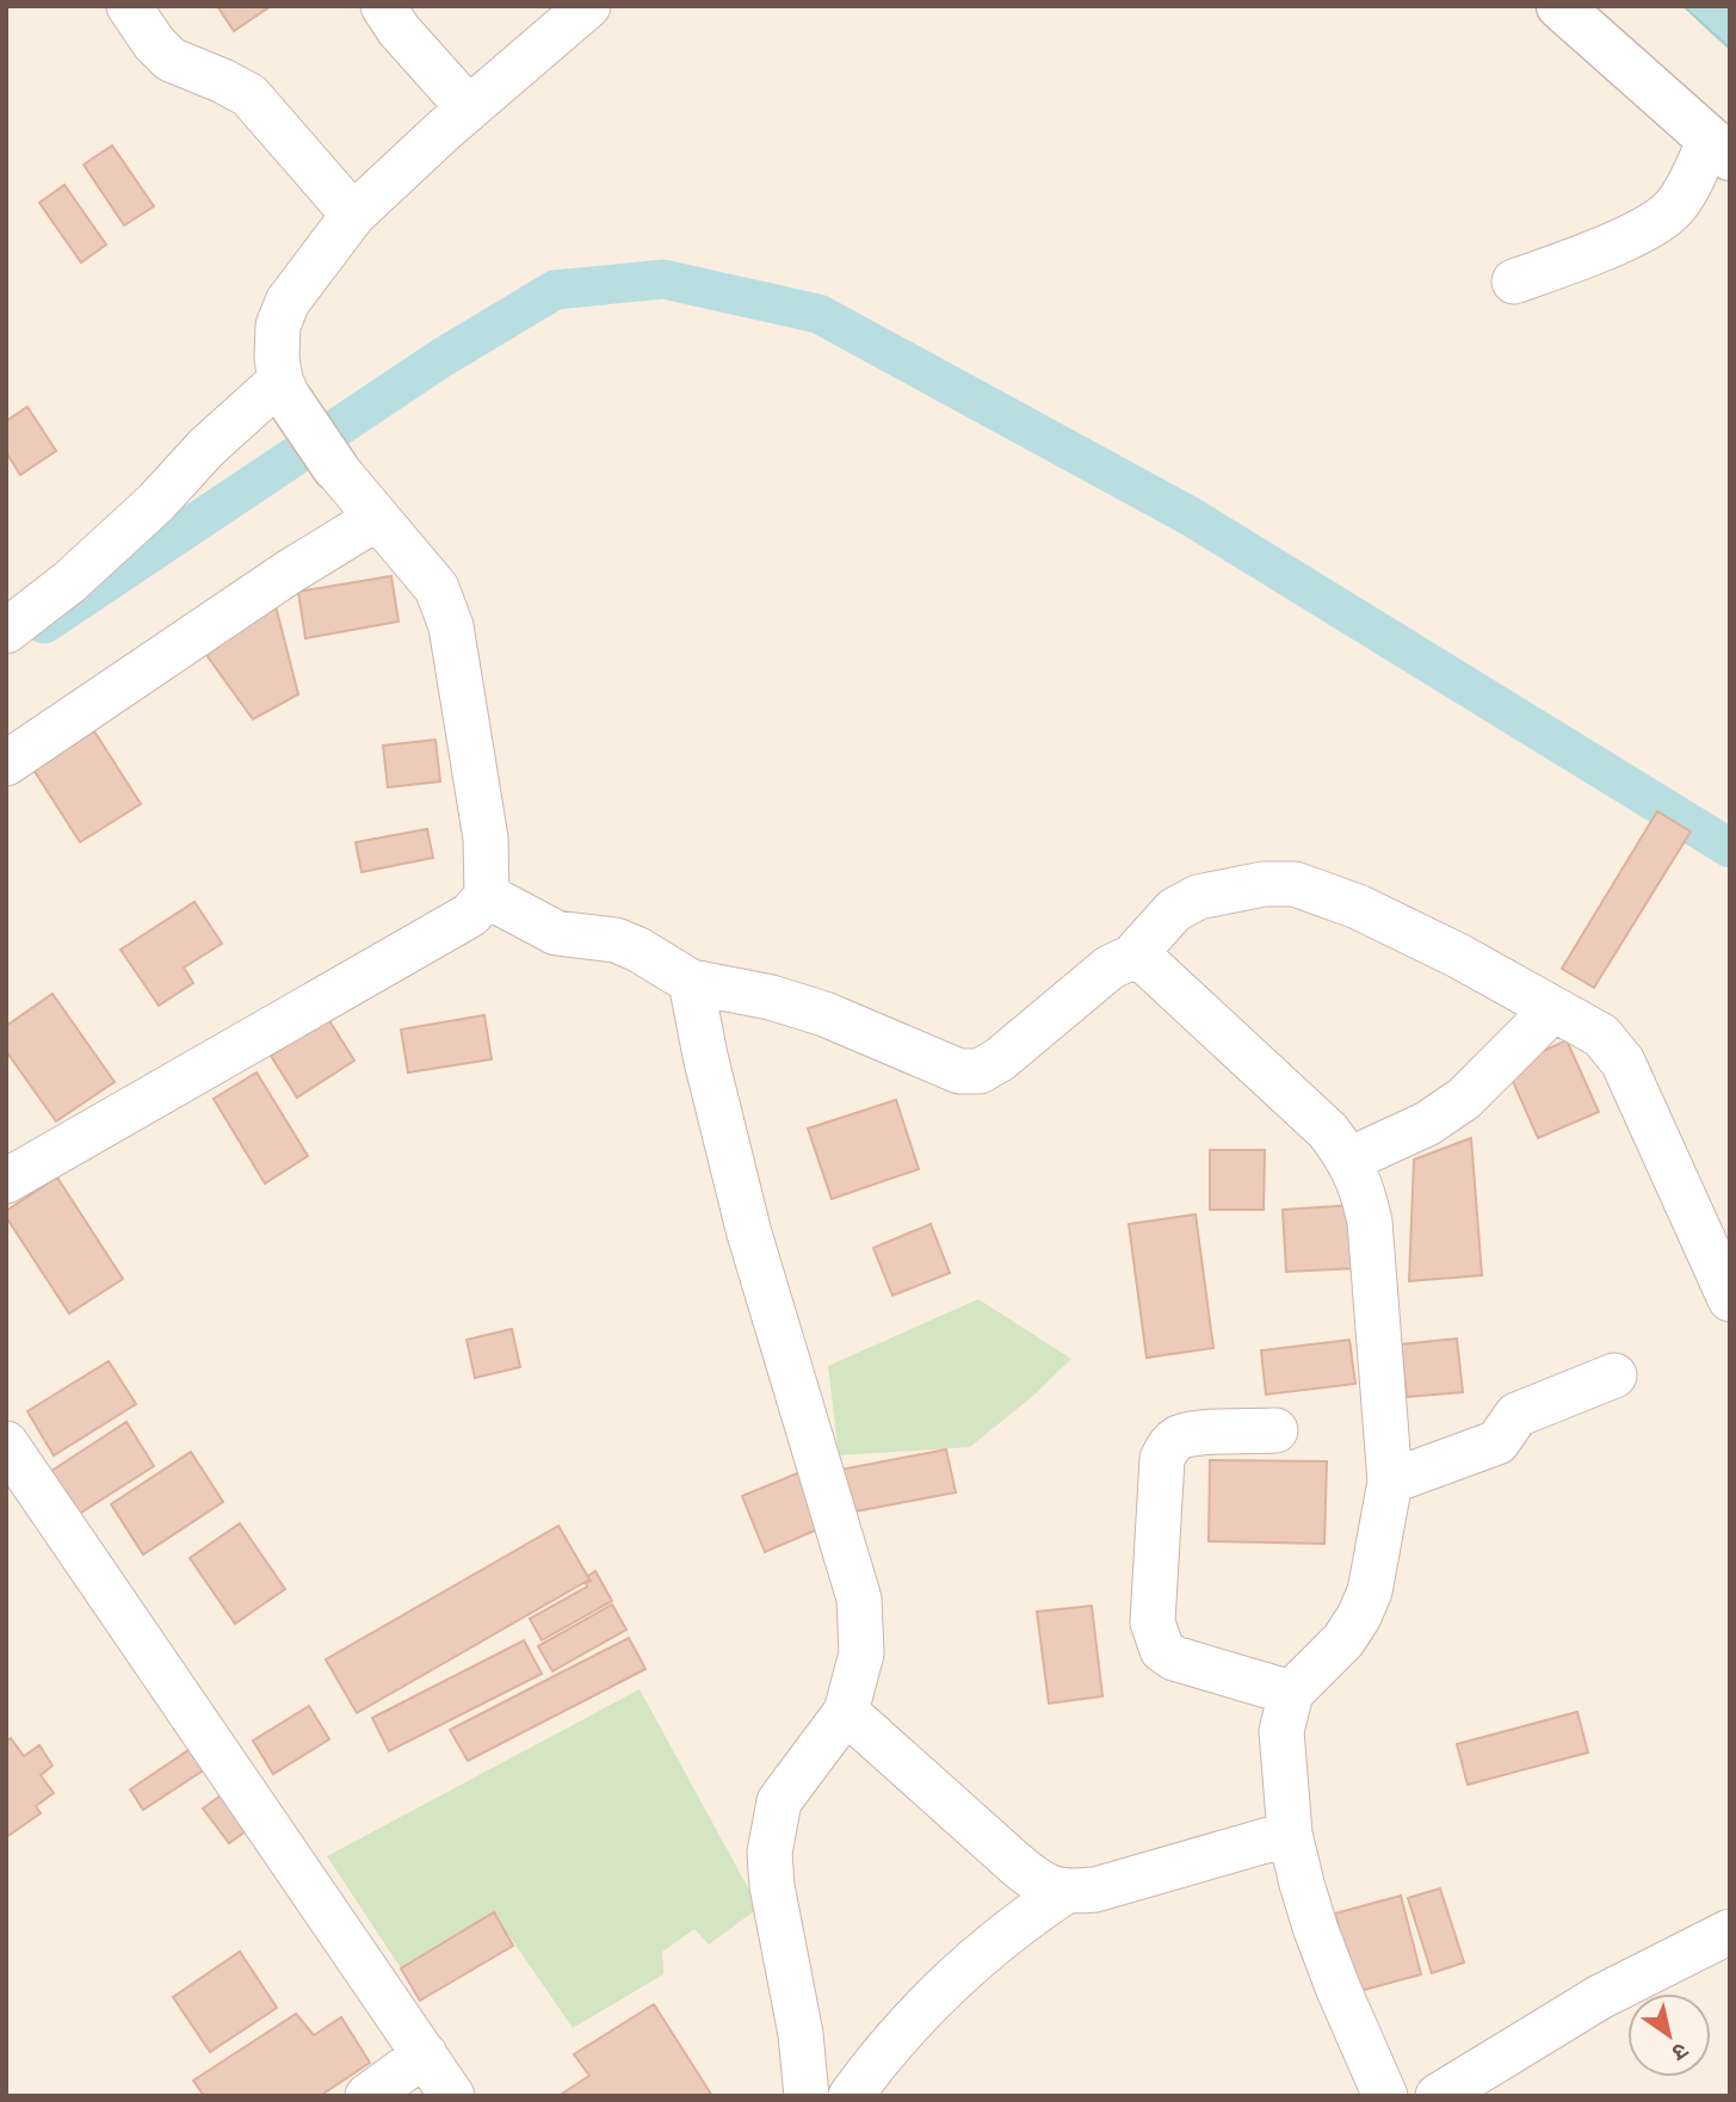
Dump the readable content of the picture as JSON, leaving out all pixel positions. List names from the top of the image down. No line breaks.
{"north":"bottom right"}
